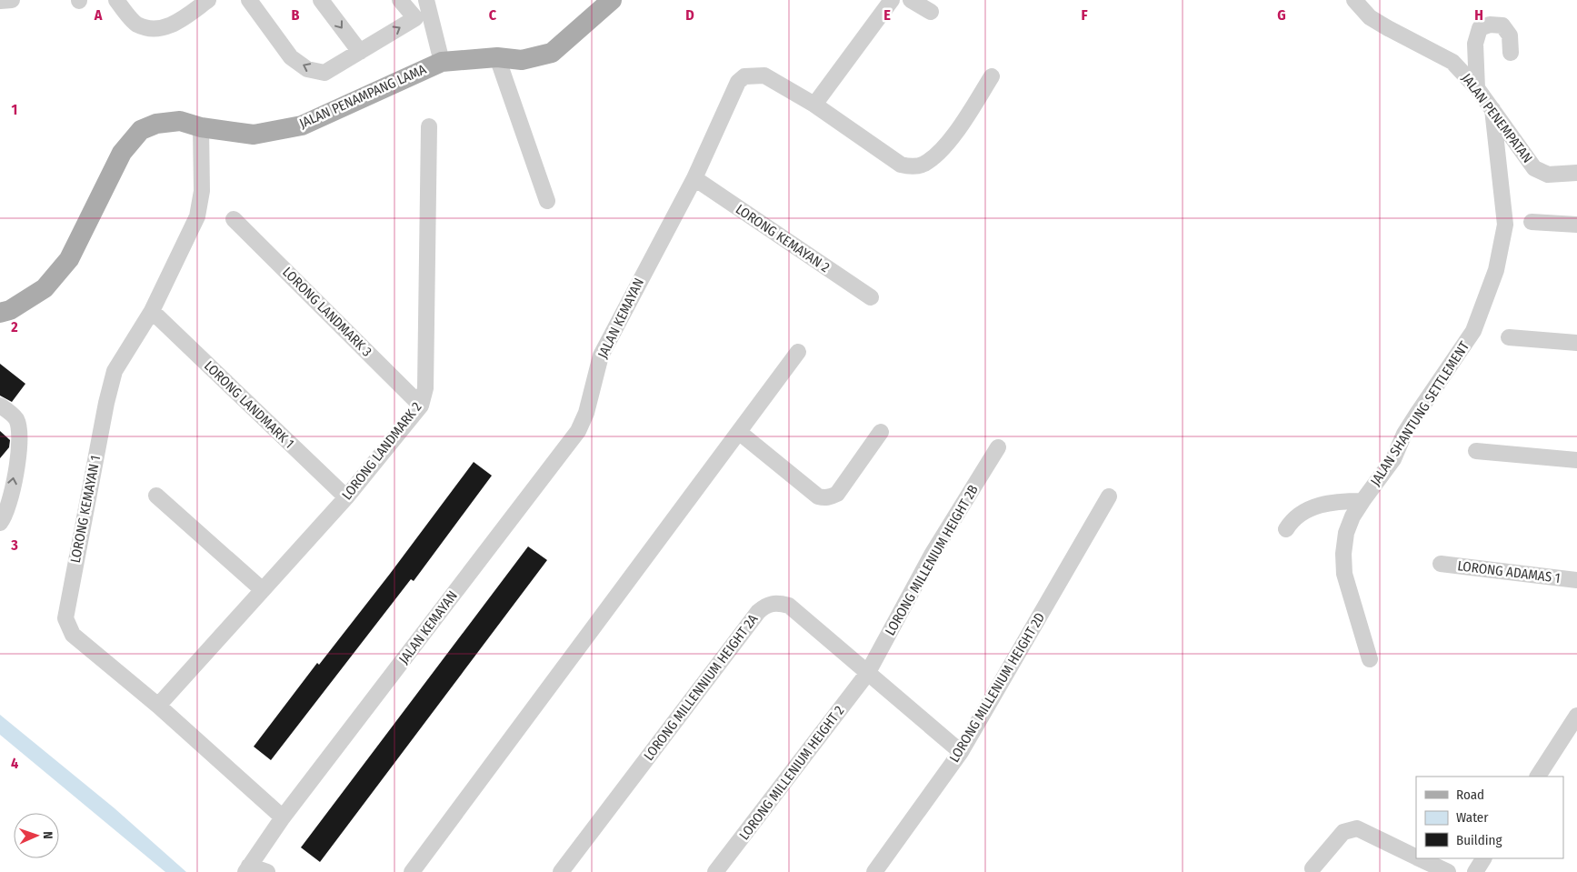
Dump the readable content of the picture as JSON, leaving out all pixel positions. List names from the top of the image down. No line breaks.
{"streets":{"main road":["JALAN PENAMPANG LAMA"],"street":["JALAN PENEMPATAN","LORONG KEMAYAN 2","LORONG LANDMARK 3","JALAN KEMAYAN","LORONG LANDMARK 1","JALAN SHANTUNG SETTLEMENT","LORONG LANDMARK 2","LORONG KEMAYAN 1","LORONG MILLENIUM HEIGHT 2B","LORONG ADAMAS 1","LORONG MILLENNIUM HEIGHT 2A","LORONG MILLENIUM HEIGHT 2D","LORONG MILLENIUM HEIGHT 2"]},"crossings":[["JALAN PENAMPANG LAMA","LORONG KEMAYAN 1"],["JALAN PENEMPATAN","JALAN SHANTUNG SETTLEMENT"],["LORONG KEMAYAN 2","JALAN KEMAYAN"],["LORONG LANDMARK 3","LORONG LANDMARK 2"],["JALAN KEMAYAN","LORONG KEMAYAN 1"],["LORONG LANDMARK 1","LORONG LANDMARK 2"],["LORONG LANDMARK 1","LORONG KEMAYAN 1"],["LORONG LANDMARK 2","LORONG KEMAYAN 1"],["LORONG MILLENIUM HEIGHT 2B","LORONG MILLENNIUM HEIGHT 2A"],["LORONG MILLENIUM HEIGHT 2B","LORONG MILLENIUM HEIGHT 2"],["LORONG MILLENNIUM HEIGHT 2A","LORONG MILLENIUM HEIGHT 2"]],"legend":["Road","Water","Building"],"north":"right","grid":{"columns":["A","B","C","D","E","F","G","H"],"rows":["1","2","3","4"]}}
